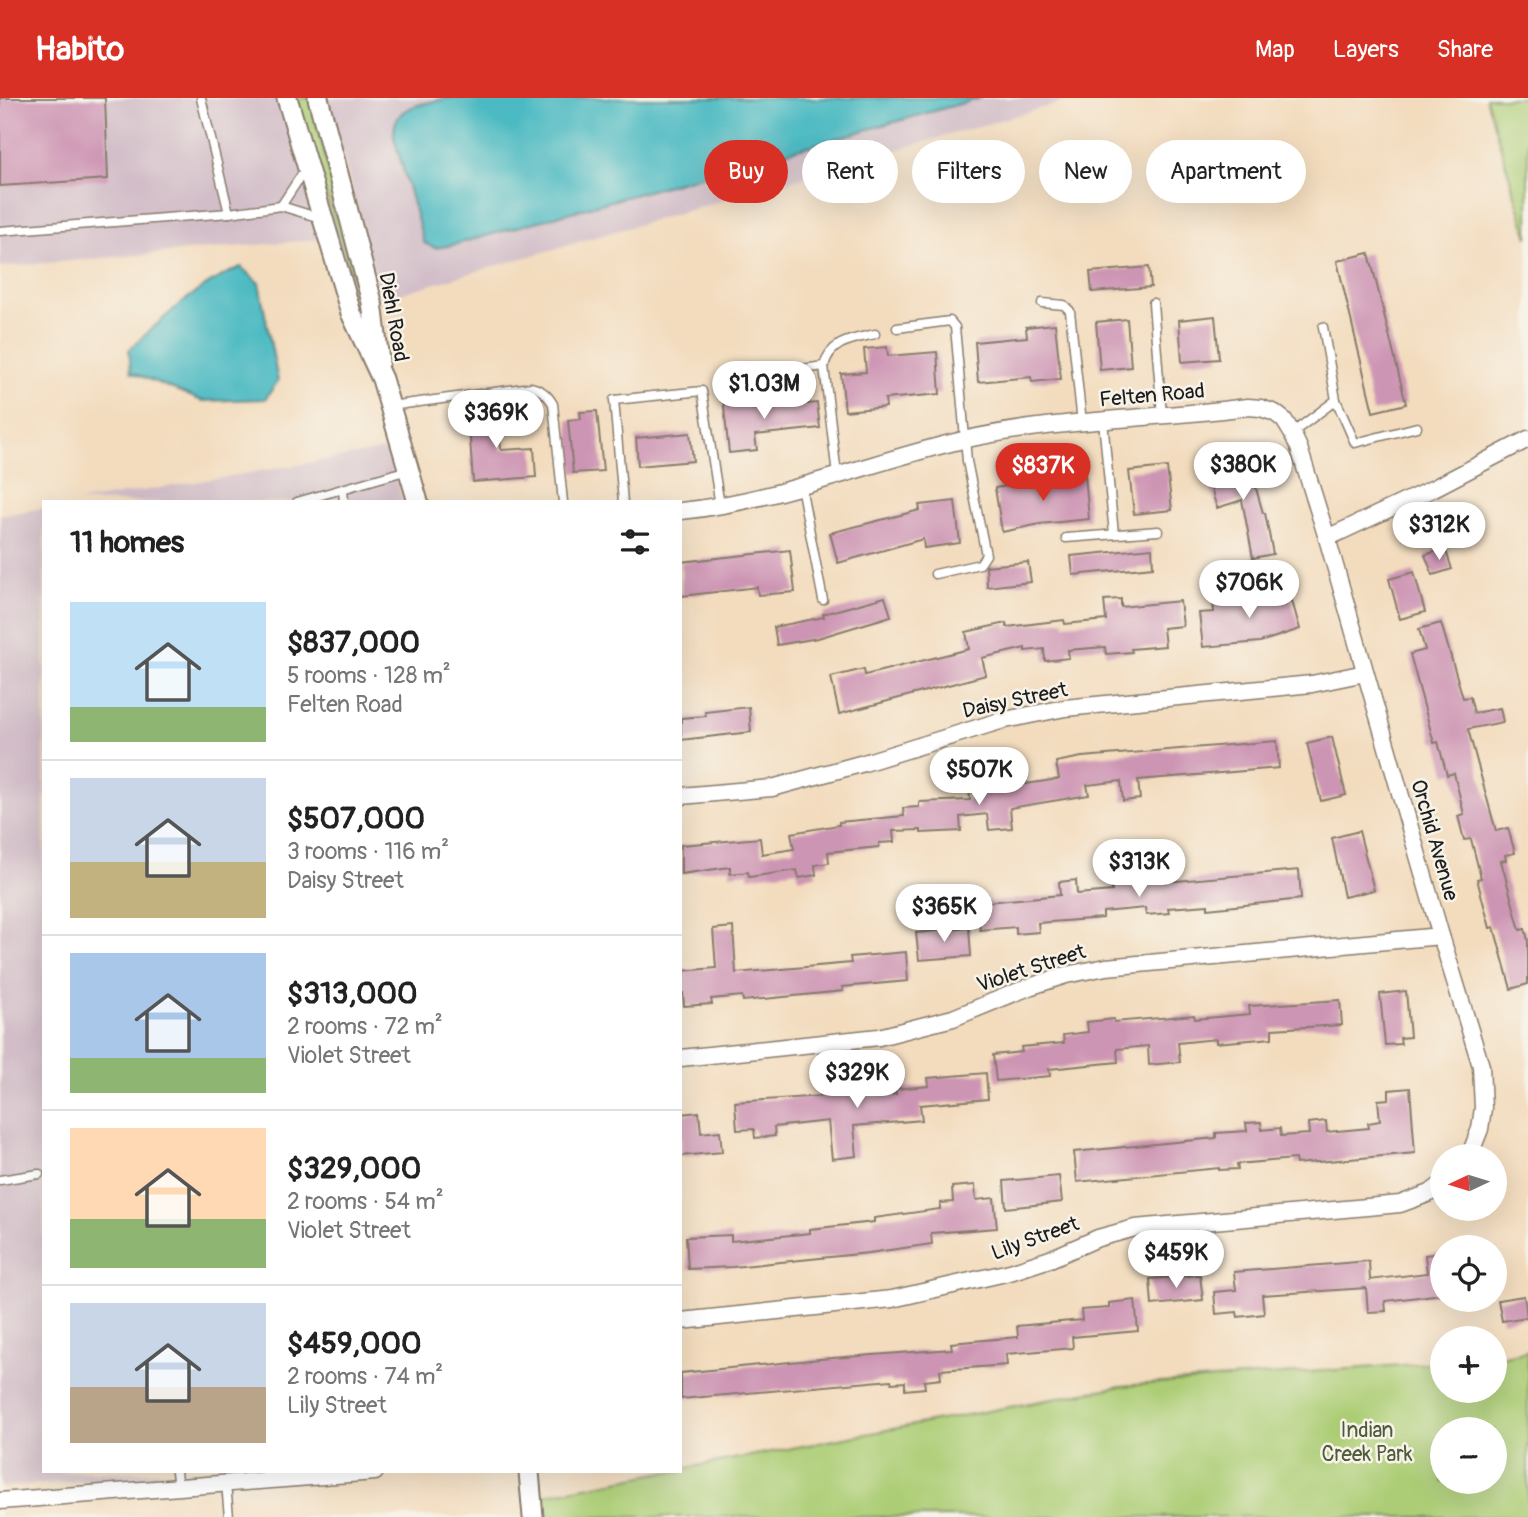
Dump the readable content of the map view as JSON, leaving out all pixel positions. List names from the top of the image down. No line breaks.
{"streets":{"street":["Diehl Road","Felten Road","Daisy Street","Orchid Avenue","Violet Street","Lily Street"]},"crossings":[["Felten Road","Orchid Avenue"],["Daisy Street","Orchid Avenue"],["Orchid Avenue","Violet Street"]],"parks":["Indian Creek Park"],"north":"left","page":{"header":"Habito","nav":["Map","Layers","Share"],"chip":["Buy","Rent","Filters","New","Apartment"],"price":["$1.03M","$369K","$380K","$837K","$312K","$706K","$507K","$313K","$365K","$329K","$459K"],"heading":"11 homes","list":[{"name":"$837,000","note":"5 rooms · 128 m² · Felten Road"},{"name":"$507,000","note":"3 rooms · 116 m² · Daisy Street"},{"name":"$313,000","note":"2 rooms · 72 m² · Violet Street"},{"name":"$329,000","note":"2 rooms · 54 m² · Violet Street"},{"name":"$459,000","note":"2 rooms · 74 m² · Lily Street"}],"map_buttons":["+","−"]}}
